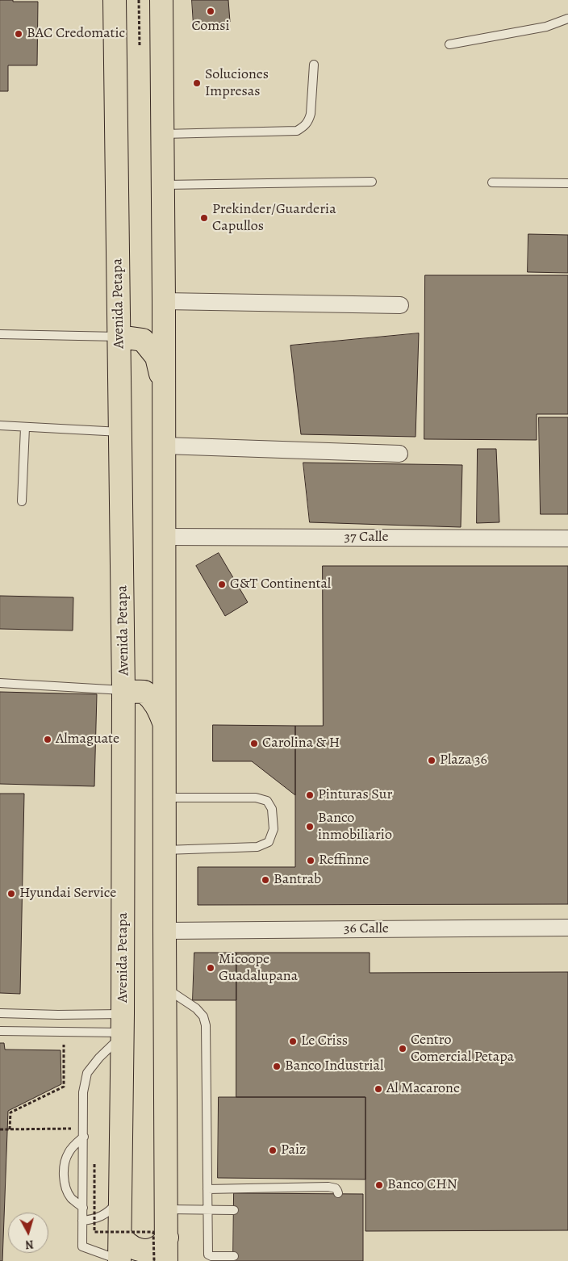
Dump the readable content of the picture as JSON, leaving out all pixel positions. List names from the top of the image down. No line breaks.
{"streets":{"main road":["Avenida Petapa"],"street":["37 Calle","36 Calle"]},"places":["Comsi","BAC Credomatic","Soluciones Impresas","Prekinder/Guarderia Capullos","G&T Continental","Almaguate","Carolina & H","Plaza 36","Pinturas Sur","Banco inmobiliario","Reffinne","Bantrab","Hyundai Service","Micoope Guadalupana","Le Criss","Centro Comercial Petapa","Banco Industrial","Al Macarone","Paiz","Banco CHN"],"north":"bottom"}
